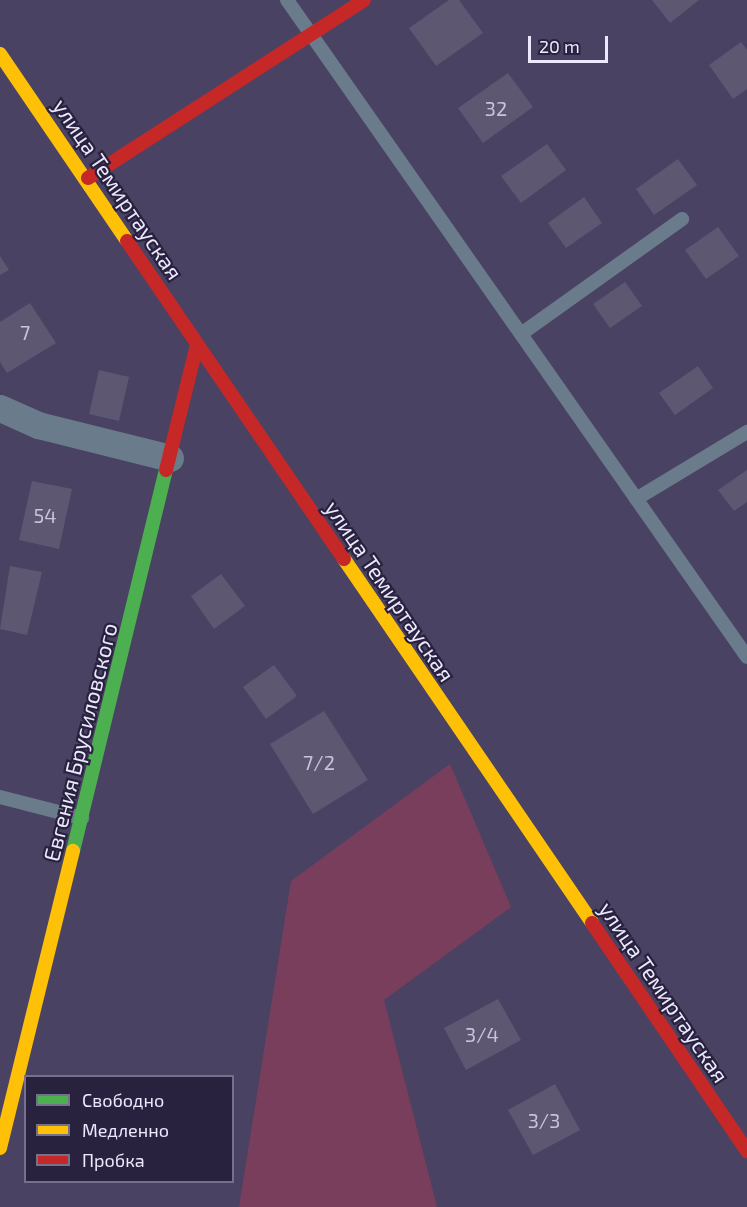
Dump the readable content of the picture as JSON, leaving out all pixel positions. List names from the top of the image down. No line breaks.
{"streets":{"street":["улица Темиртауская","Евгения Брусиловского"]},"crossings":[["улица Темиртауская","Евгения Брусиловского"]],"house_numbers":["32","7","54","7/2","3/4","3/3"],"legend":["Свободно","Медленно","Пробка"],"scale_bar":"20 m"}
